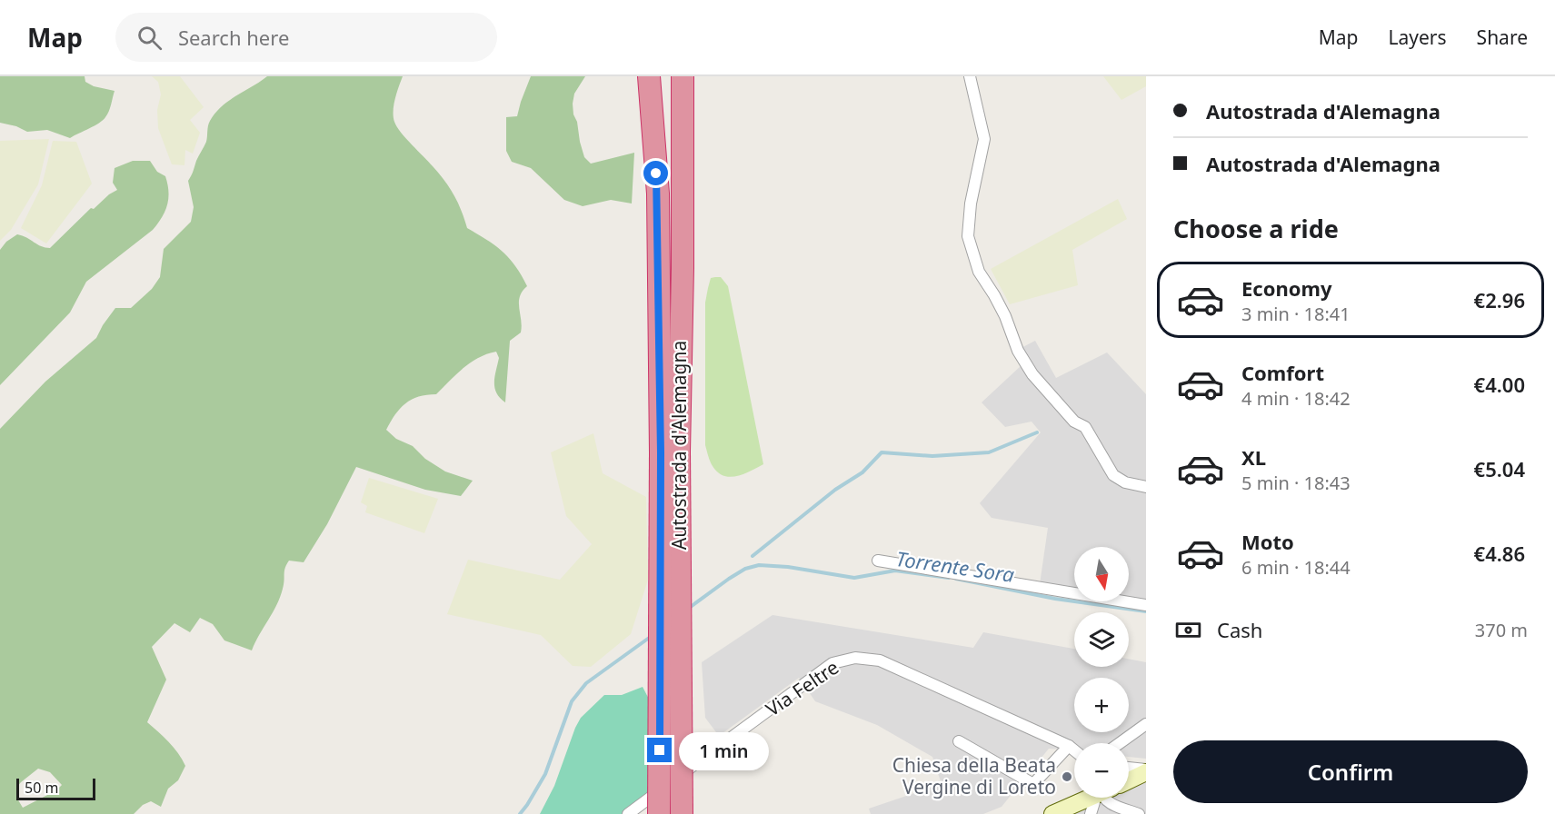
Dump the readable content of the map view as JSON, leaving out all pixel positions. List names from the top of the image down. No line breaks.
{"streets":{"highway":["Autostrada d'Alemagna"],"street":["Via Feltre"]},"water":["Torrente Sora"],"places":["Chiesa della Beata Vergine di Loreto"],"scale_bar":"50 m","north":"bottom","page":{"header":"Map","search":"Search here","nav":["Map","Layers","Share"],"banner":["Autostrada d'Alemagna","Autostrada d'Alemagna"],"heading":"Choose a ride","list":[{"name":"Economy","note":"3 min · 18:41","value":"€2.96"},{"name":"Comfort","note":"4 min · 18:42","value":"€4.00"},{"name":"XL","note":"5 min · 18:43","value":"€5.04"},{"name":"Moto","note":"6 min · 18:44","value":"€4.86"}],"map_buttons":["+","−"],"pay":["Cash","370 m"],"buttons":"Confirm","bubble":"1 min","scale":"50 m"}}
